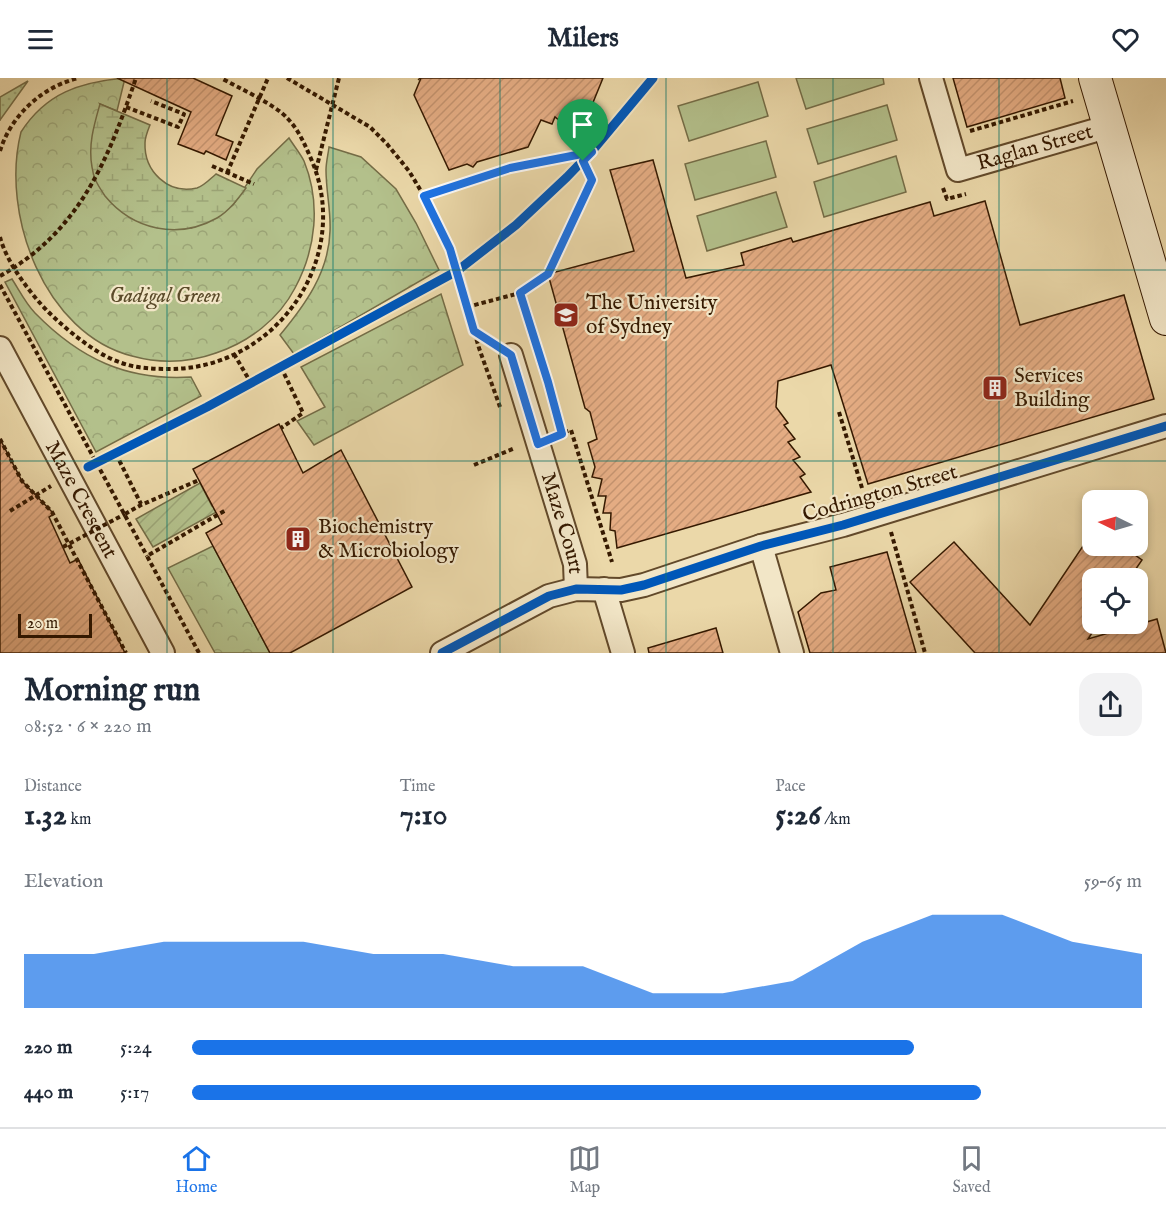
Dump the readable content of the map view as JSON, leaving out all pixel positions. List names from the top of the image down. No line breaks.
{"streets":{"street":["Raglan Street","Codrington Street","Maze Crescent","Maze Court"]},"crossings":[["Codrington Street","Maze Court"]],"parks":["Gadigal Green"],"places":{"school or university":["The University of Sydney"],"building":["Services Building","Biochemistry & Microbiology"]},"scale_bar":"20 m","north":"left","page":{"header":"Milers","scale":"20 m","heading":["Morning run","08:52 · 6 × 220 m"],"stats":[["Distance","1.32 km"],["Time","7:10"],["Pace","5:26 /km"]],"chart":["Elevation","59–65 m"],"list":[{"name":"220 m","note":"5:24"},{"name":"440 m","note":"5:17"}],"tabs":["Home","Map","Saved"]}}
